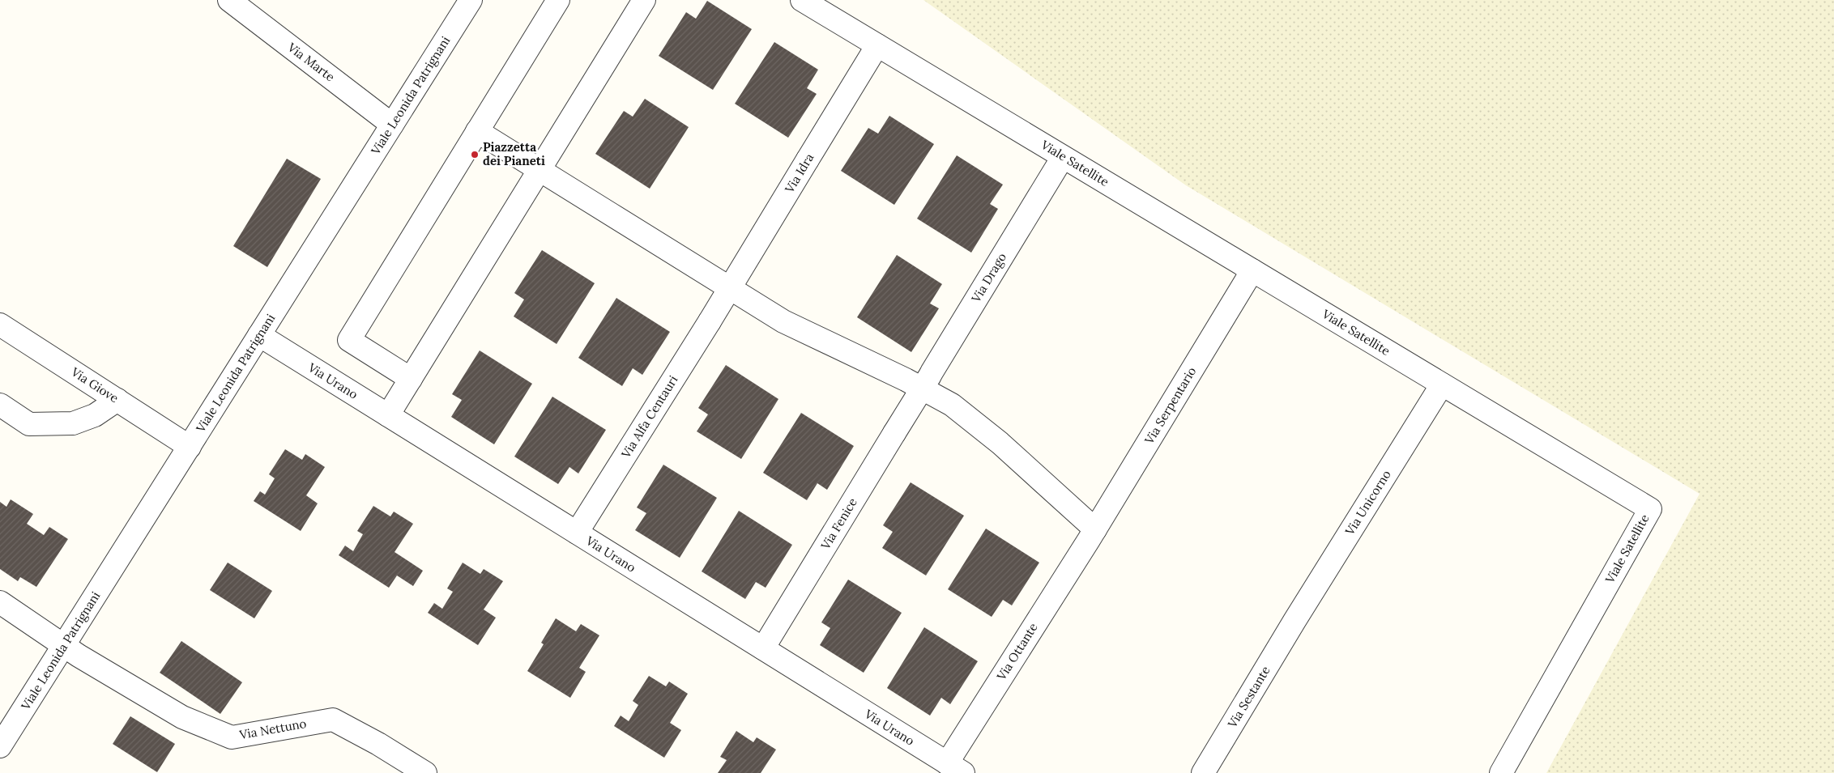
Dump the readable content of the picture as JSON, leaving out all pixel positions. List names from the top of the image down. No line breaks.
{"streets":{"street":["Via Marte","Viale Leonida Patrignani","Viale Satellite","Via Idra","Via Drago","Via Urano","Via Giove","Via Serpentario","Via Alfa Centauri","Via Unicorno","Via Fenice","Via Ottante","Via Sestante","Via Nettuno"]},"crossings":[["Via Marte","Viale Leonida Patrignani"],["Viale Leonida Patrignani","Via Urano"],["Viale Leonida Patrignani","Via Giove"],["Viale Leonida Patrignani","Via Nettuno"],["Viale Satellite","Via Idra"],["Viale Satellite","Via Drago"],["Viale Satellite","Via Serpentario"],["Viale Satellite","Via Unicorno"],["Via Idra","Via Alfa Centauri"],["Via Drago","Via Fenice"],["Via Urano","Via Alfa Centauri"],["Via Urano","Via Fenice"],["Via Urano","Via Ottante"],["Via Serpentario","Via Ottante"],["Via Unicorno","Via Sestante"]],"places":["Piazzetta dei Pianeti"]}
